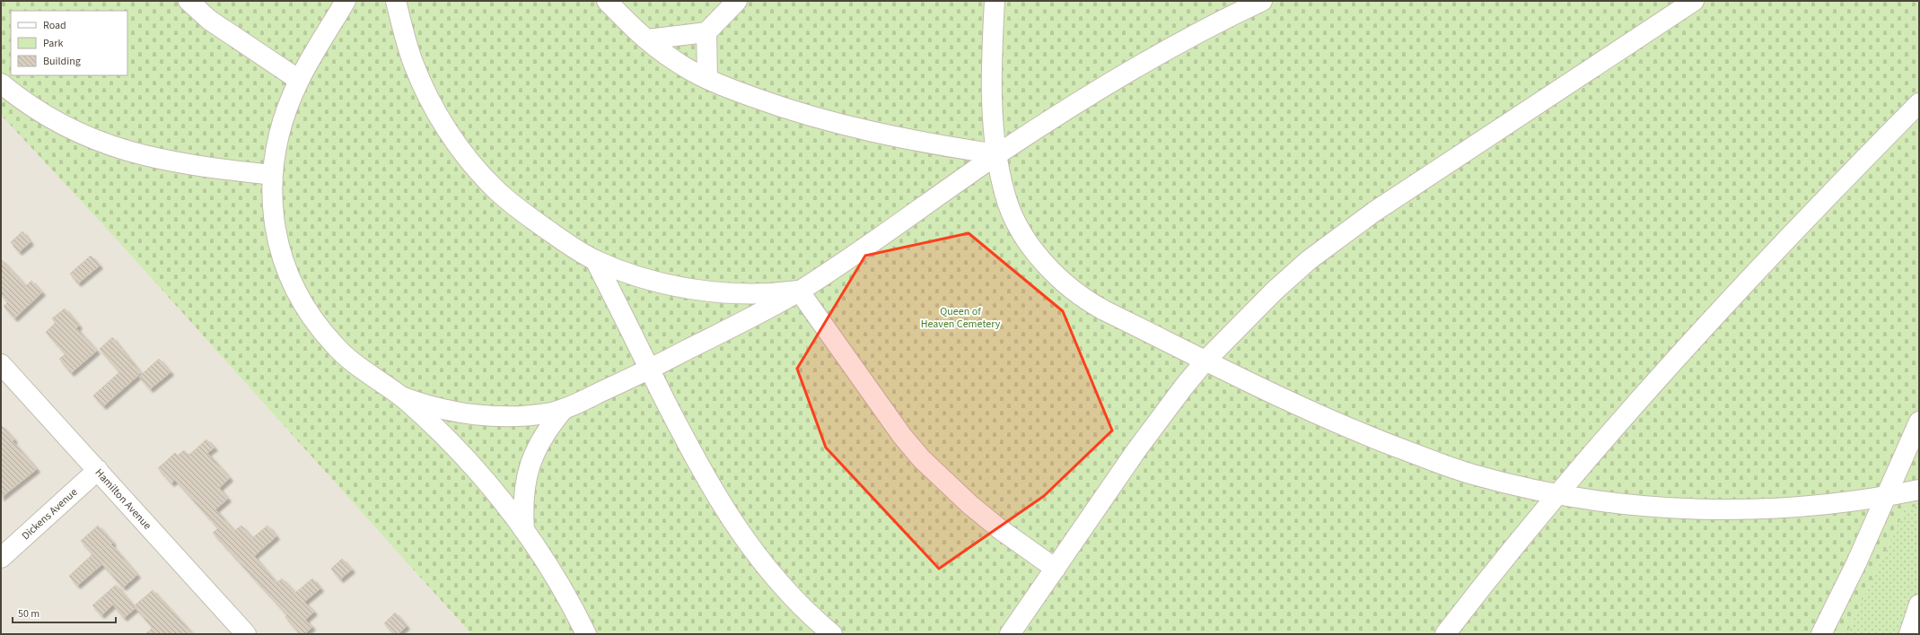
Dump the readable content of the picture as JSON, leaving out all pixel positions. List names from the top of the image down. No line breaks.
{"streets":{"street":["Hamilton Avenue","Dickens Avenue"]},"crossings":[["Hamilton Avenue","Dickens Avenue"]],"parks":["Queen of Heaven Cemetery"],"legend":["Road","Park","Building"],"scale_bar":"50 m"}
